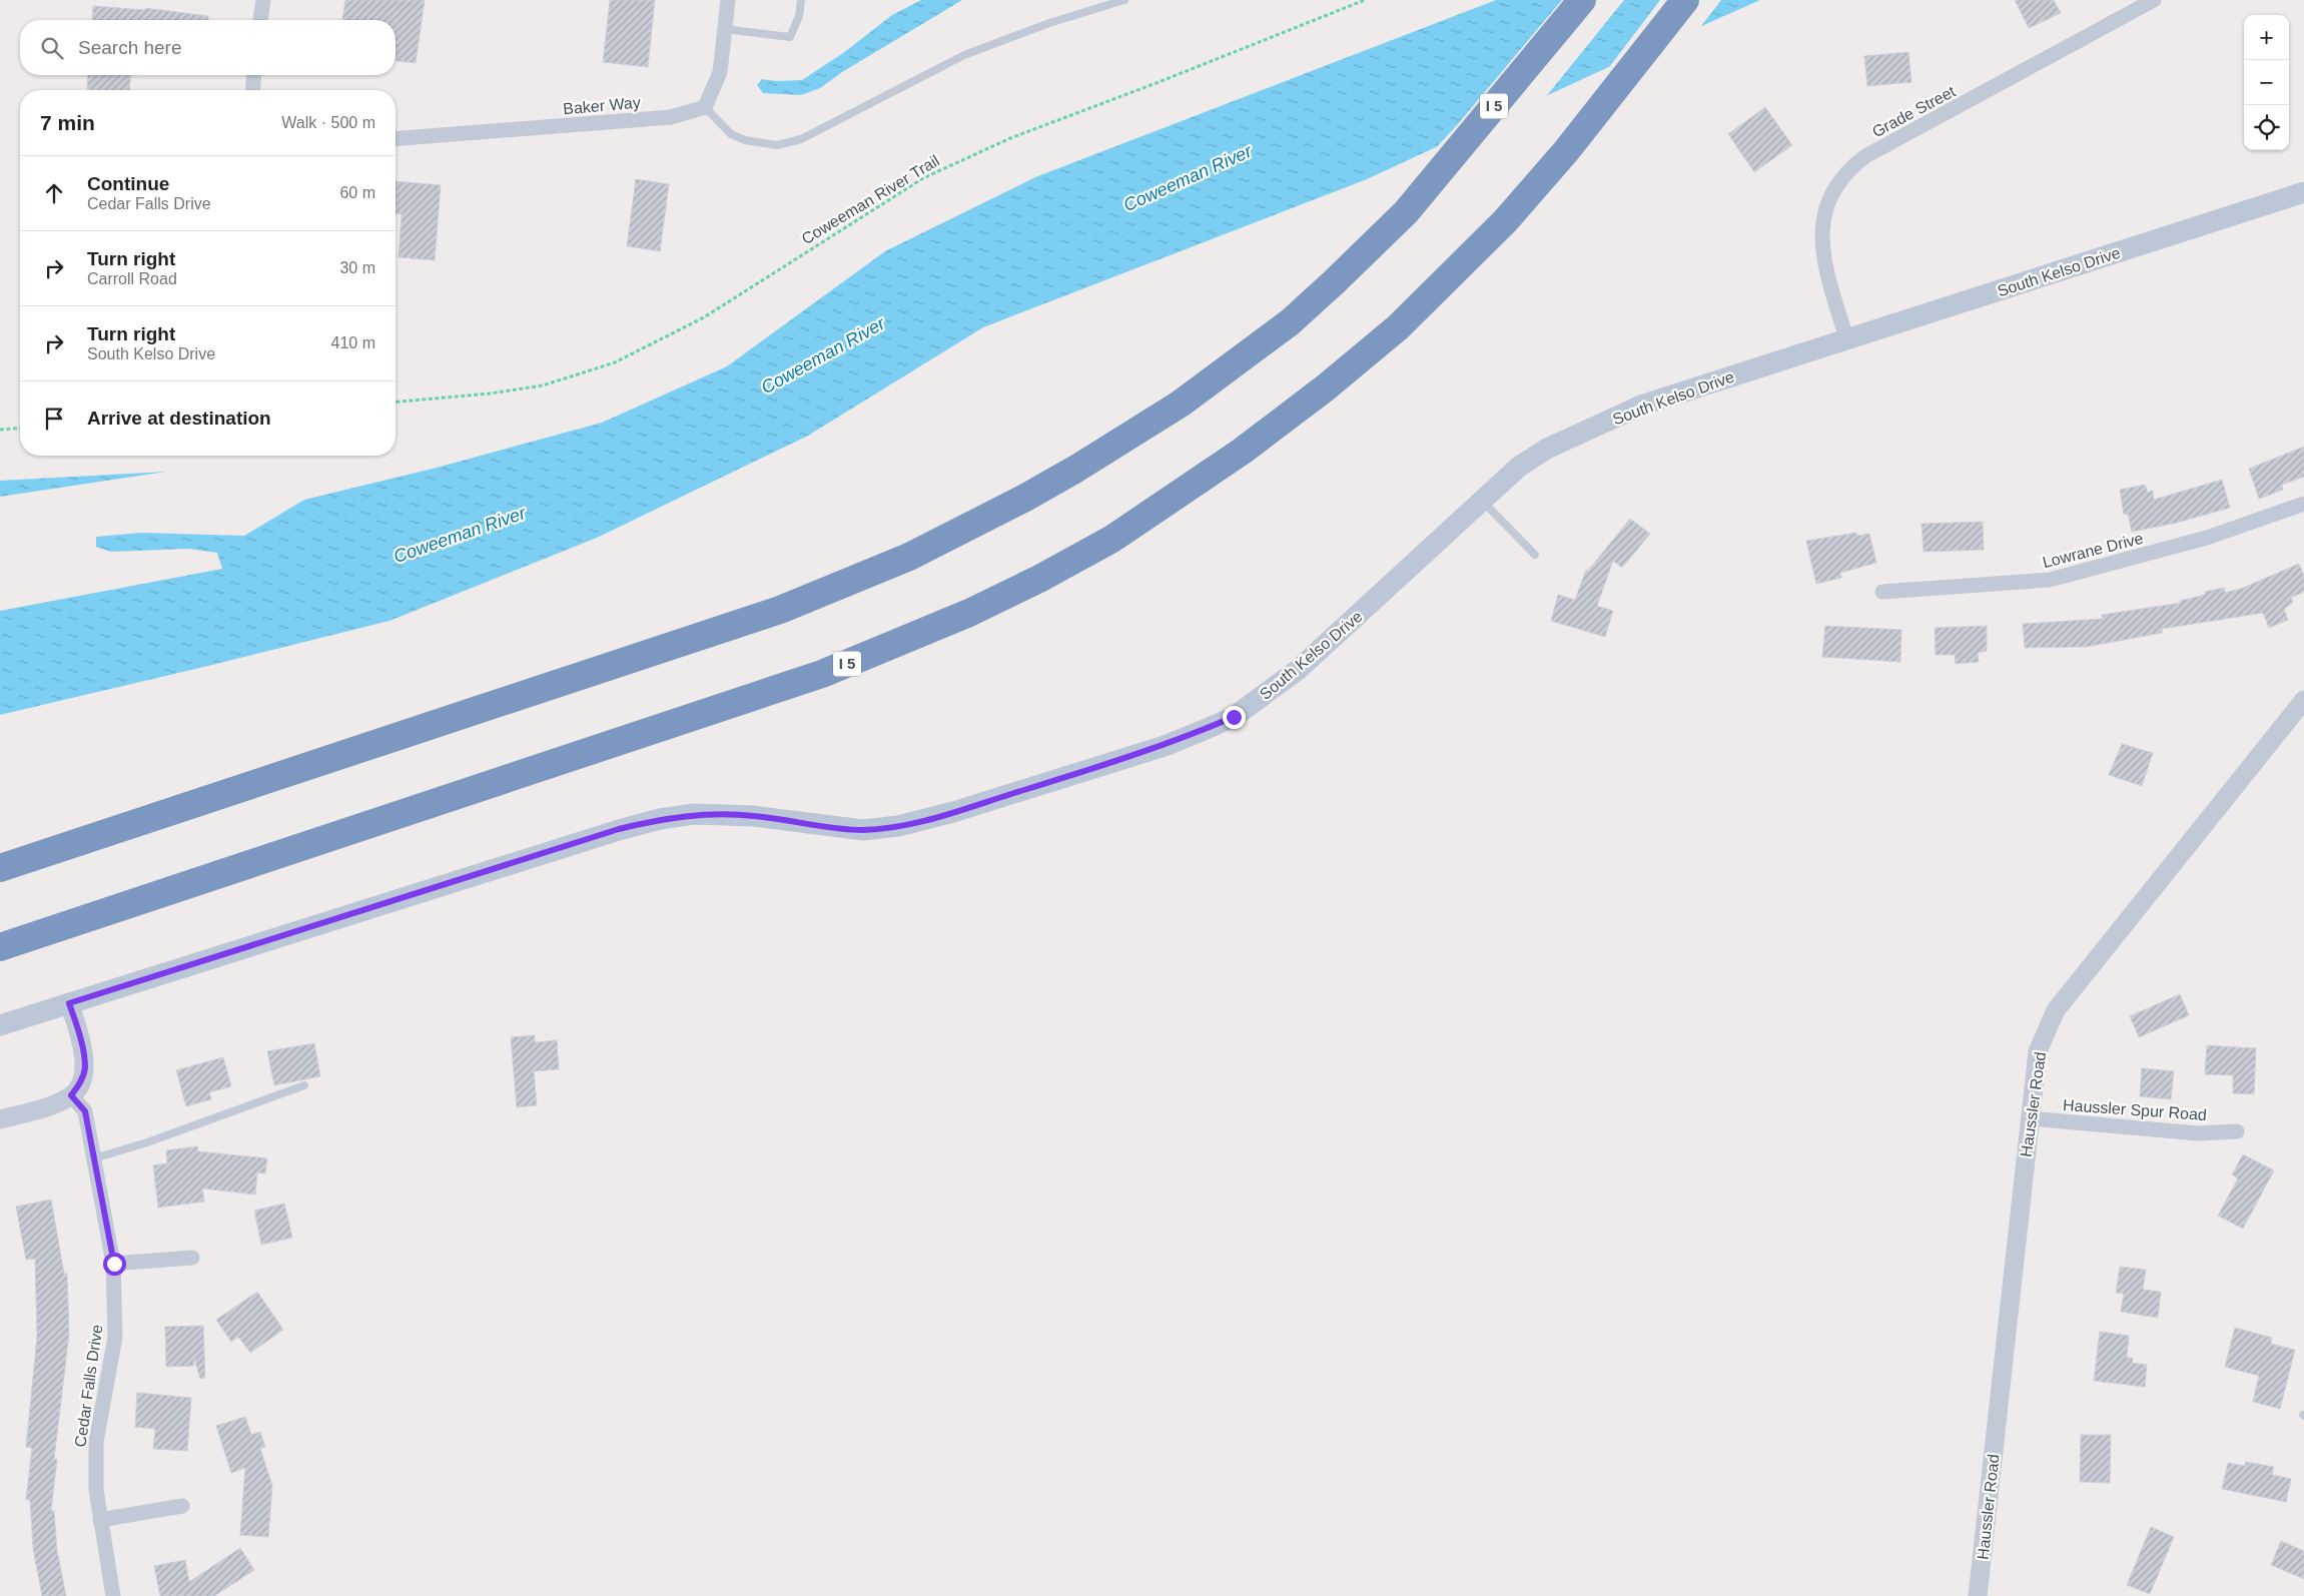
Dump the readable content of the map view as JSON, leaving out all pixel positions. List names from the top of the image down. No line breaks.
{"streets":{"highway":["I 5"],"main road":["South Kelso Drive"],"street":["Baker Way","Grade Street","Lowrane Drive","Haussler Road","Haussler Spur Road","Cedar Falls Drive"],"path":["Coweeman River Trail"]},"crossings":[["Grade Street","South Kelso Drive"],["Haussler Road","Haussler Spur Road"]],"water":["Coweeman River"],"page":{"map_buttons":["+","−"],"search":"Search here","heading":["7 min","Walk · 500 m"],"list":[["Continue","Cedar Falls Drive","60 m"],["Turn right","Carroll Road","30 m"],["Turn right","South Kelso Drive","410 m"],"Arrive at destination"]}}
